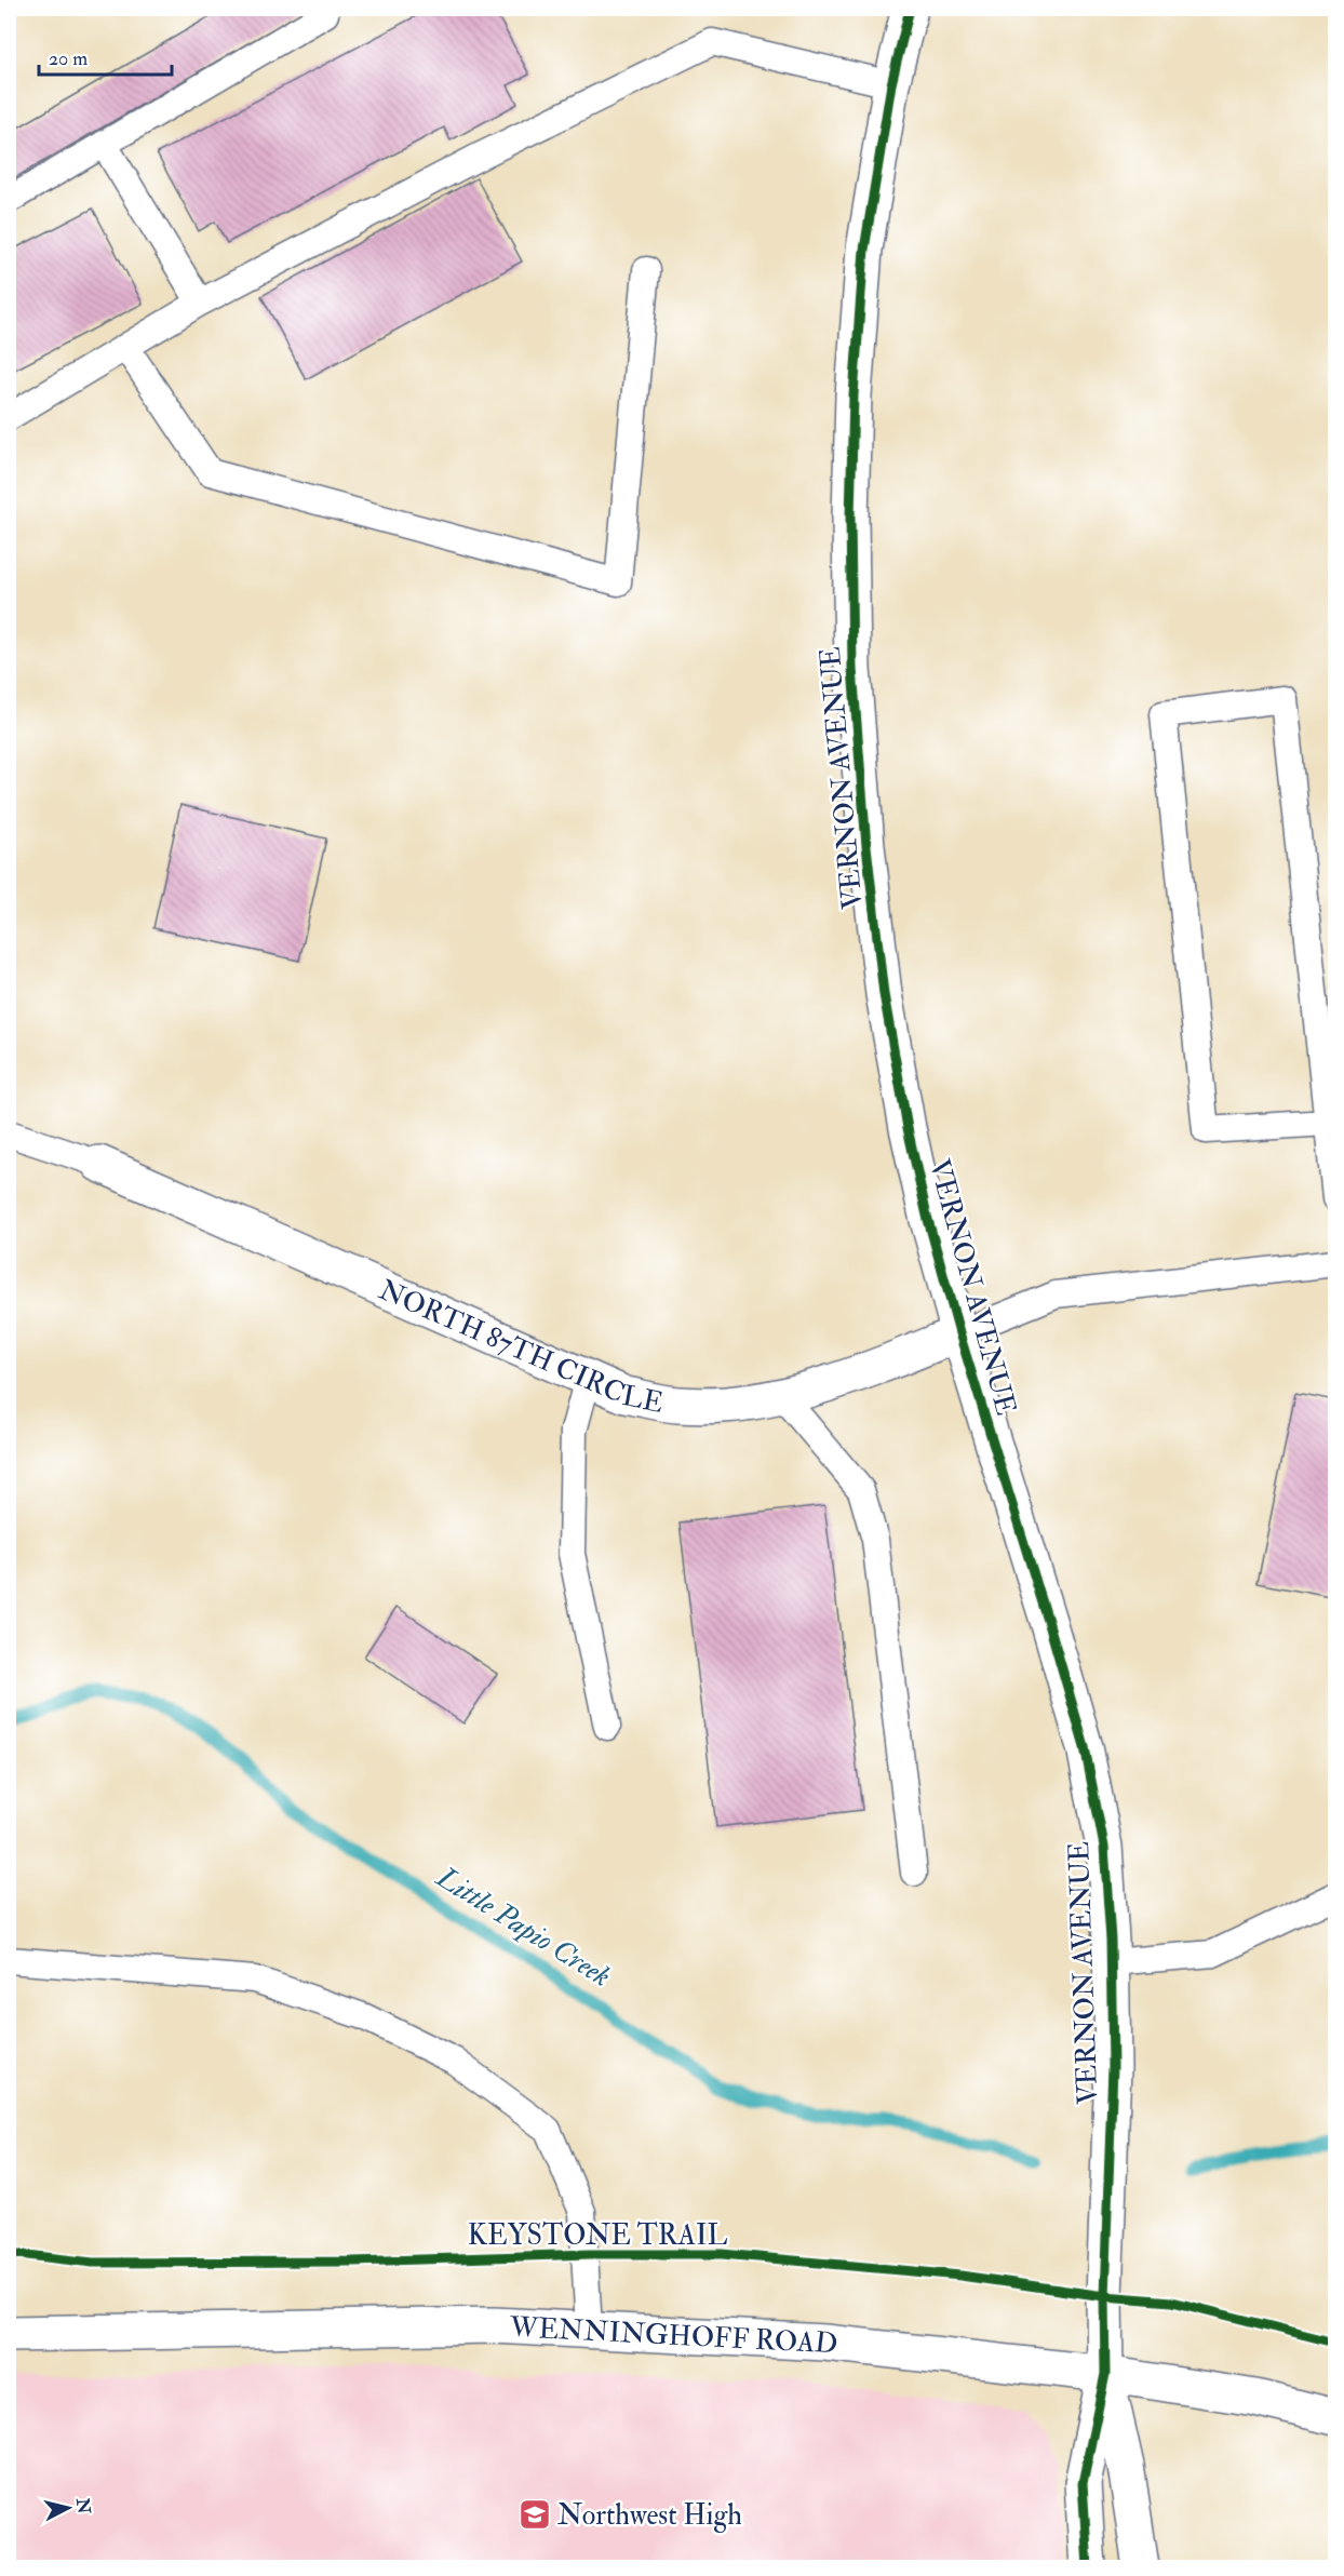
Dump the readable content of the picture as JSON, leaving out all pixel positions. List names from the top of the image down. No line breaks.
{"streets":{"street":["VERNON AVENUE","NORTH 87TH CIRCLE","WENNINGHOFF ROAD"],"cycle path":["KEYSTONE TRAIL"]},"crossings":[["VERNON AVENUE","NORTH 87TH CIRCLE"],["VERNON AVENUE","WENNINGHOFF ROAD"]],"water":["Little Papio Creek"],"places":{"school or university":["Northwest High"]},"scale_bar":"20 m","north":"right"}
